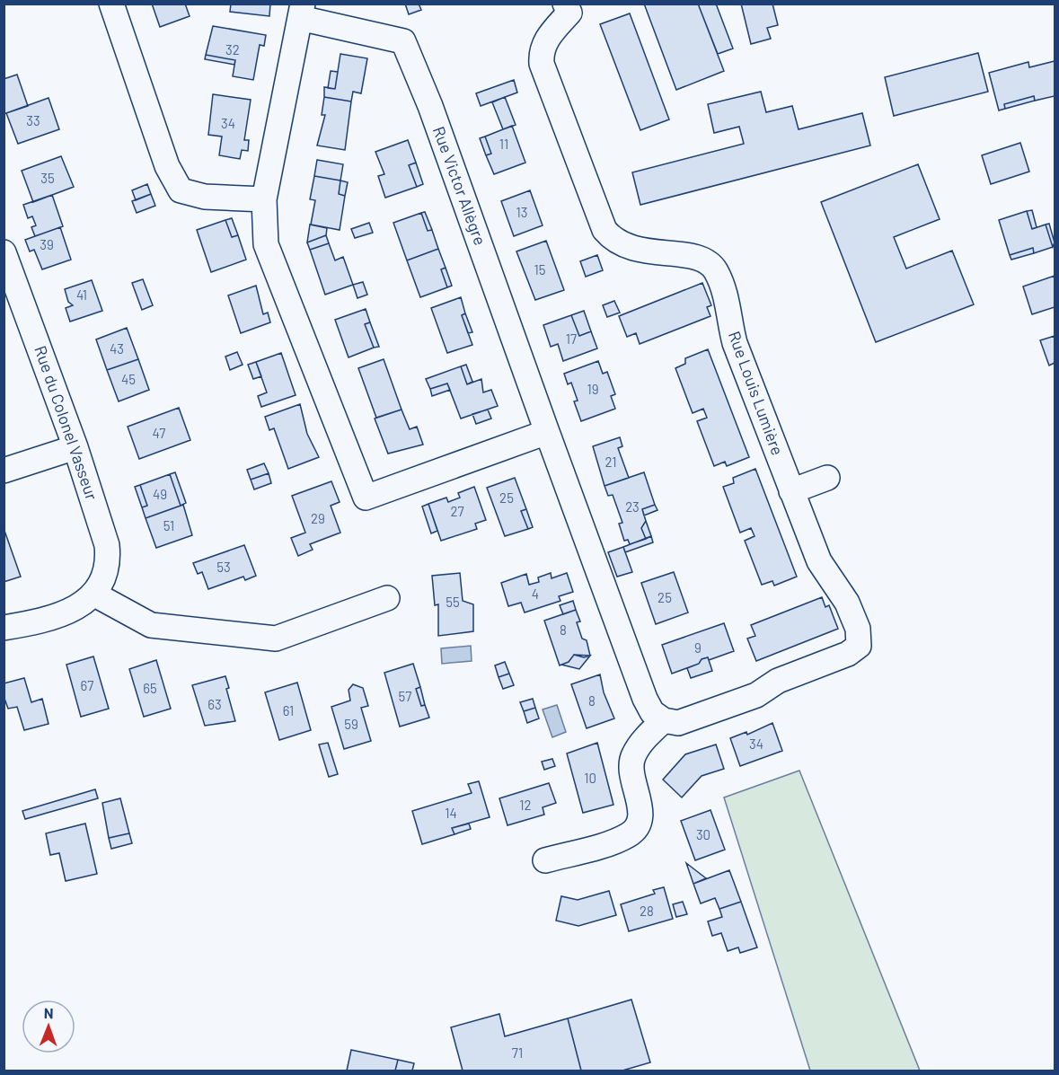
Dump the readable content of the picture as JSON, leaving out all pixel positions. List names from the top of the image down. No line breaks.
{"streets":{"street":["Rue Victor Allègre","Rue Louis Lumière","Rue du Colonel Vasseur"]},"crossings":[["Rue Victor Allègre","Rue Louis Lumière"]],"house_numbers":["32","33","34","11","35","13","39","15","41","17","43","45","19","47","21","49","25","23","27","29","51","53","4","25","55","8","9","67","65","57","8","63","61","59","34","10","12","14","30","28","71"],"north":"top"}
